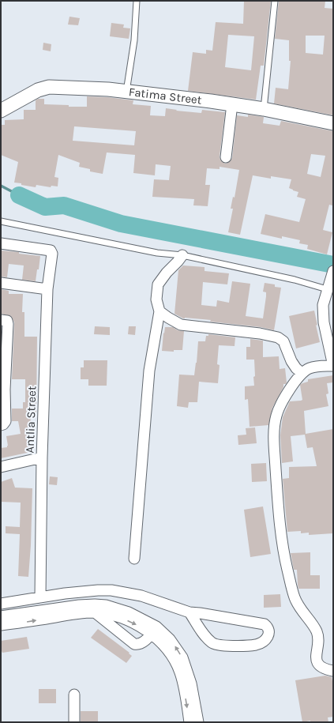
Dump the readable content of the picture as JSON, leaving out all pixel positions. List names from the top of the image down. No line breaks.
{"streets":{"street":["Fatima Street","Antlia Street"]}}
